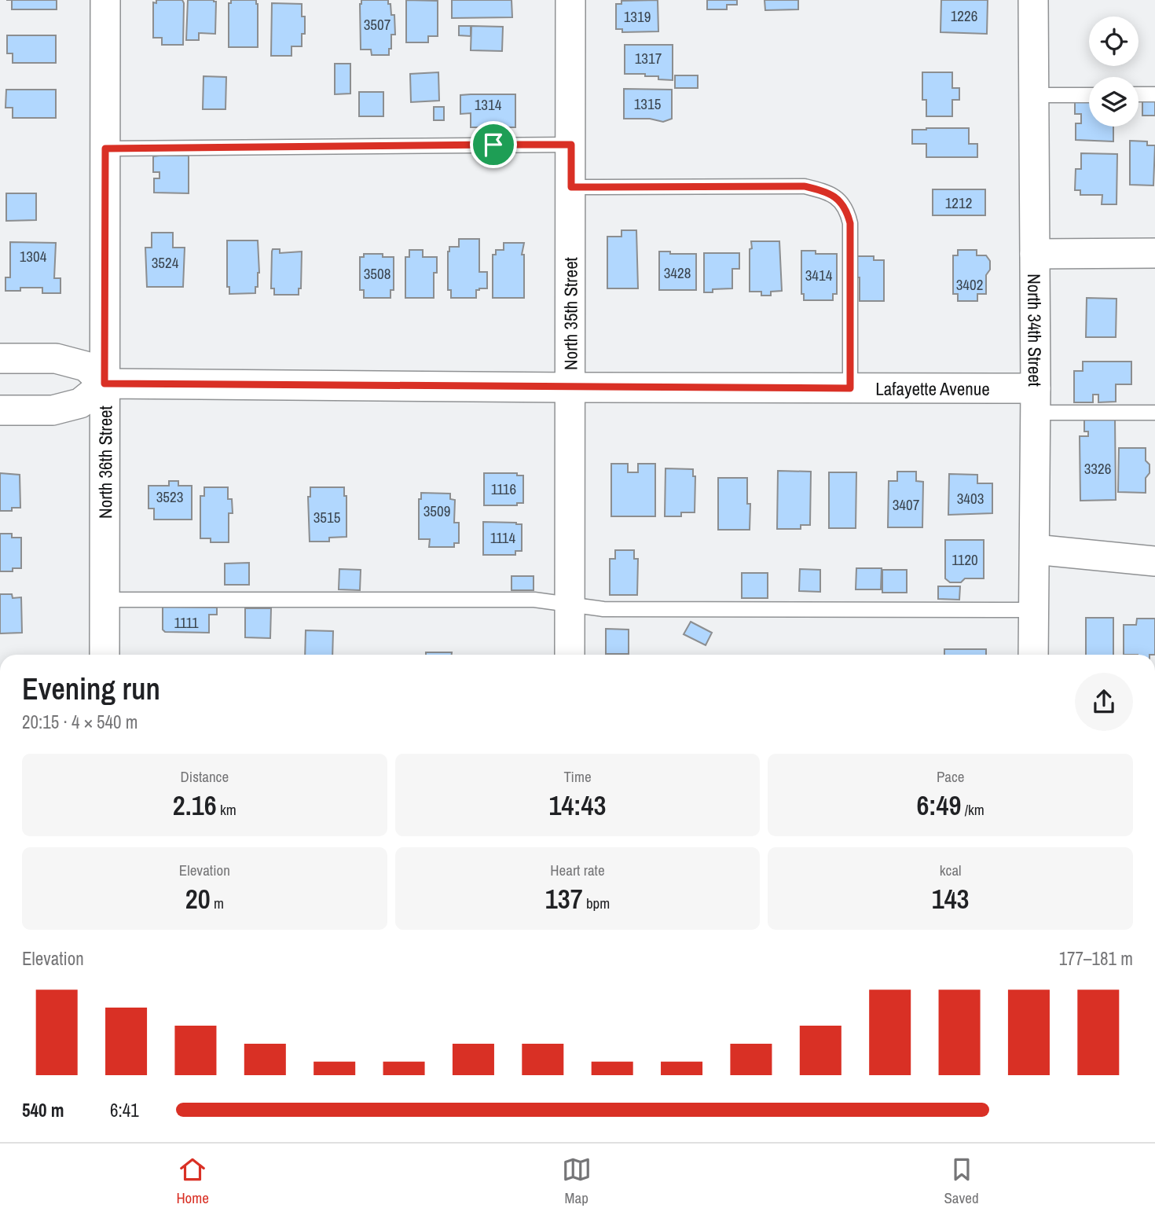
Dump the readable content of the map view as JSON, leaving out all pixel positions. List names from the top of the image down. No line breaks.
{"streets":{"street":["North 35th Street","North 34th Street","Lafayette Avenue","North 36th Street"]},"crossings":[["North 35th Street","Lafayette Avenue"],["North 34th Street","Lafayette Avenue"],["Lafayette Avenue","North 36th Street"]],"house_numbers":["1226","1319","3507","1317","1315","1314","1212","1304","3524","3428","3508","3414","3402","3326","1116","3523","3403","3407","3509","3515","1114","1120","1111"],"page":{"heading":["Evening run","20:15 · 4 × 540 m"],"stats":[["Distance","2.16 km"],["Time","14:43"],["Pace","6:49 /km"],["Elevation","20 m"],["Heart rate","137 bpm"],["kcal","143"]],"chart":["Elevation","177–181 m"],"list":[{"name":"540 m","note":"6:41"}],"tabs":["Home","Map","Saved"]}}
